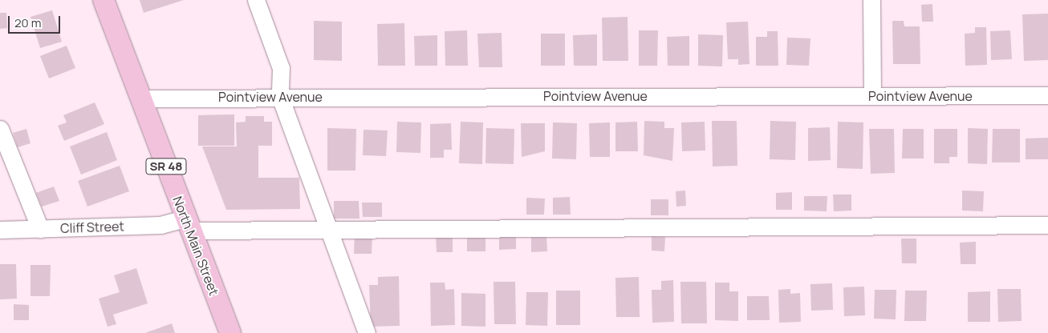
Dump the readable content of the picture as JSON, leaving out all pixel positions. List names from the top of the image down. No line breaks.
{"streets":{"main road":["SR 48","North Main Street"],"street":["Pointview Avenue","Cliff Street"]},"crossings":[["Pointview Avenue","North Main Street"],["Cliff Street","North Main Street"]],"scale_bar":"20 m"}
